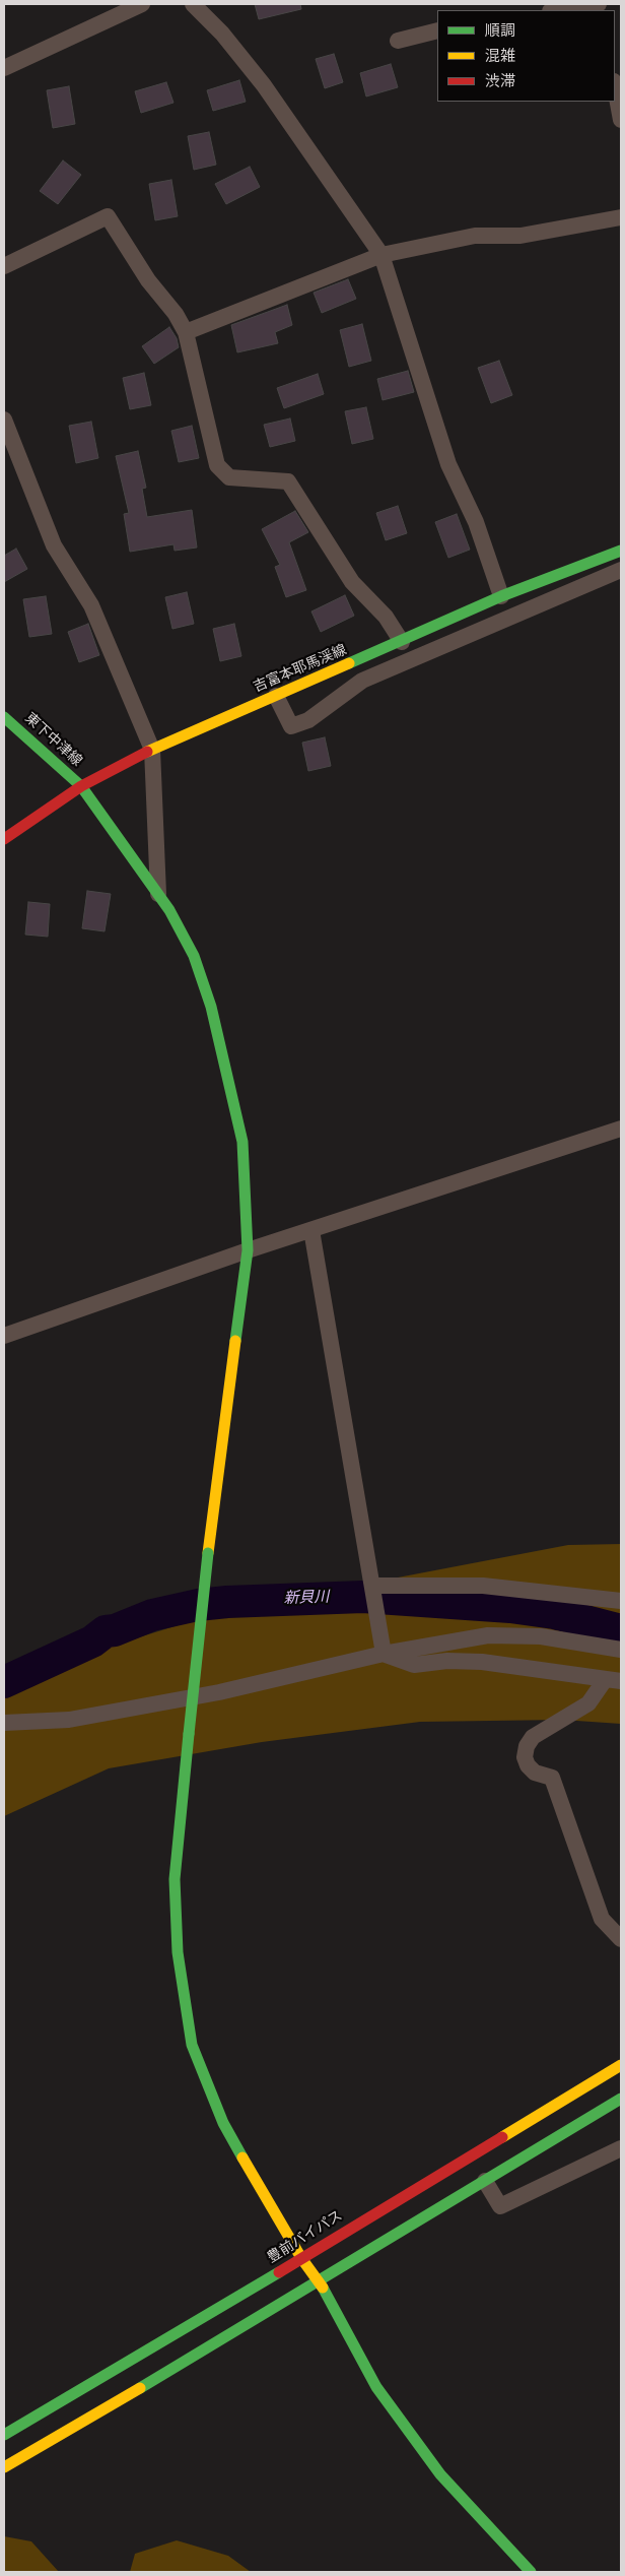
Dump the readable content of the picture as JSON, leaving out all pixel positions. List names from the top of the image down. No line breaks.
{"streets":{"main road":["吉富本耶馬渓線","東下中津線","豊前バイパス"]},"crossings":[["吉富本耶馬渓線","東下中津線"],["東下中津線","豊前バイパス"]],"water":["新貝川"],"legend":["順調","混雑","渋滞"]}
